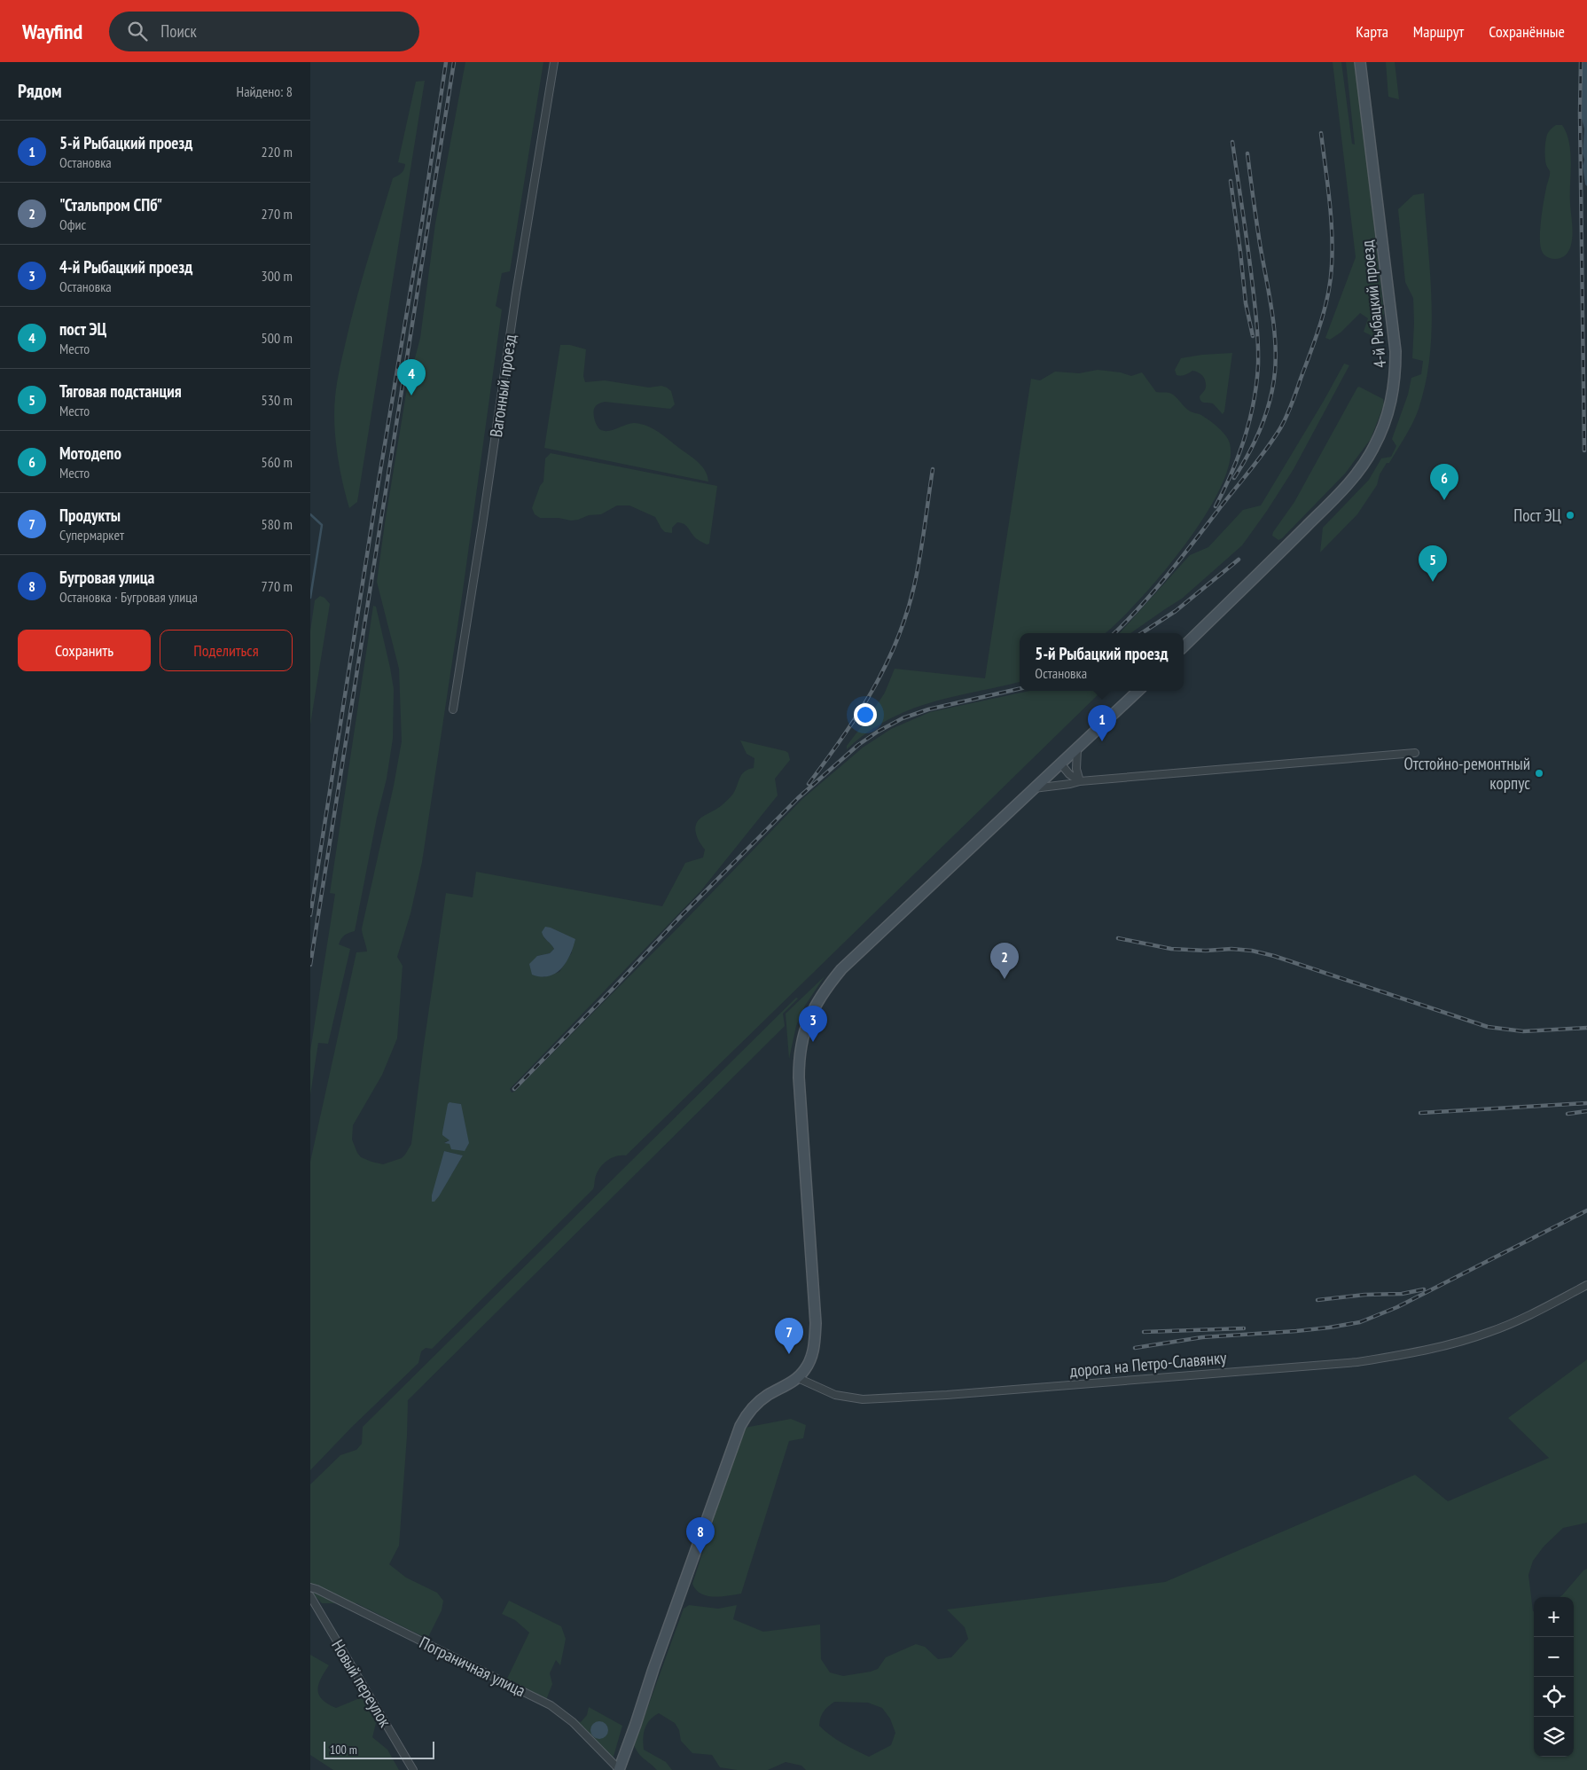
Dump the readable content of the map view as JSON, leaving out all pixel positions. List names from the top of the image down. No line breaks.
{"streets":{"street":["4-й Рыбацкий проезд","Вагонный проезд","дорога на Петро-Славянку","Пограничная улица","Новый переулок"]},"places":["Пост ЭЦ","Отстойно-ремонтный корпус"],"scale_bar":"100 m","page":{"header":"Wayfind","search":"Поиск","nav":["Карта","Маршрут","Сохранённые"],"heading":["Рядом","Найдено: 8"],"list":[{"mark":"1","name":"5-й Рыбацкий проезд","note":"Остановка","value":"220 m"},{"mark":"2","name":"\"Стальпром СПб\"","note":"Офис","value":"270 m"},{"mark":"3","name":"4-й Рыбацкий проезд","note":"Остановка","value":"300 m"},{"mark":"4","name":"пост ЭЦ","note":"Место","value":"500 m"},{"mark":"5","name":"Тяговая подстанция","note":"Место","value":"530 m"},{"mark":"6","name":"Мотодепо","note":"Место","value":"560 m"},{"mark":"7","name":"Продукты","note":"Супермаркет","value":"580 m"},{"mark":"8","name":"Бугровая улица","note":"Остановка · Бугровая улица","value":"770 m"}],"pins":["4","6","5","1","2","3","7","8"],"buttons":["Сохранить","Поделиться"],"popup":["5-й Рыбацкий проезд","Остановка"],"map_buttons":["+","−"],"scale":"100 m"}}
